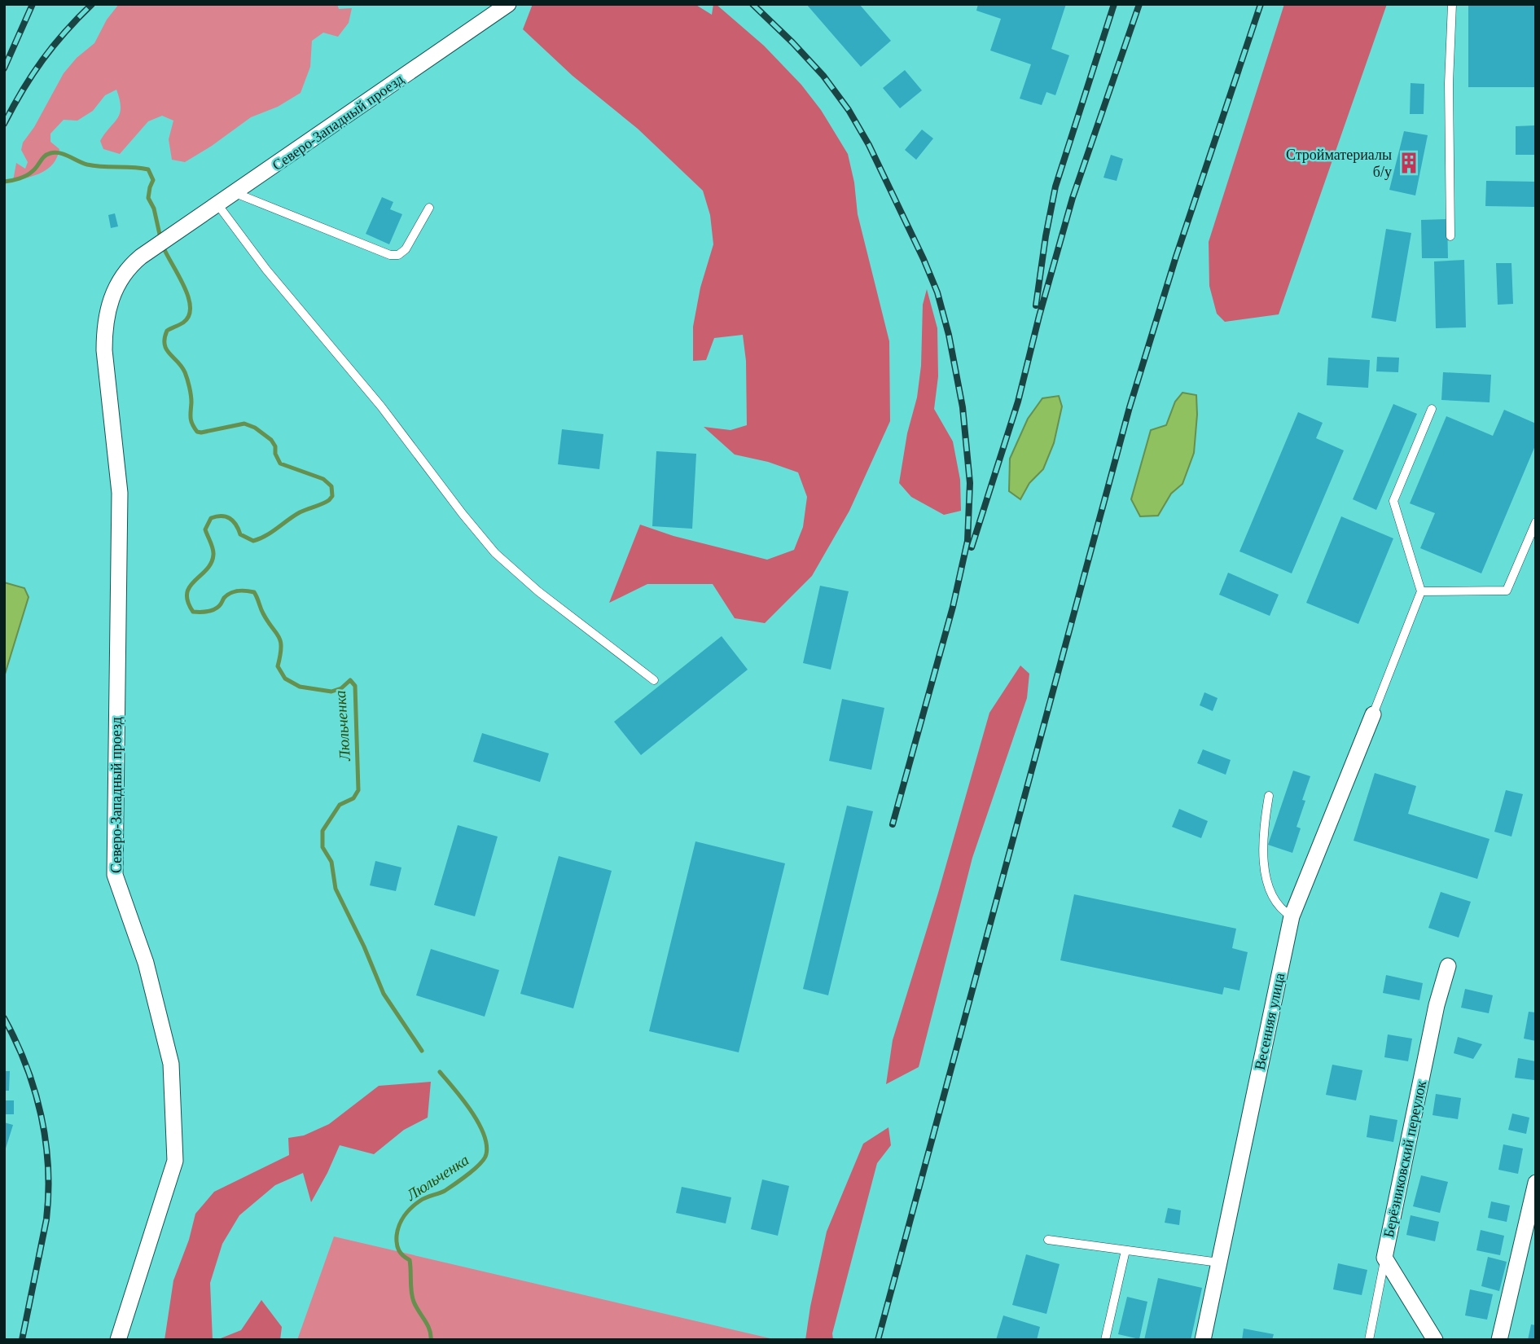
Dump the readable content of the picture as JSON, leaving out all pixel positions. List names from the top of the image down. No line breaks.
{"streets":{"street":["Северо-Западный проезд","Весенняя улица","Берёзниковский переулок"]},"water":["Люльченка"],"places":{"building":["Стройматериалы б/у"]}}
